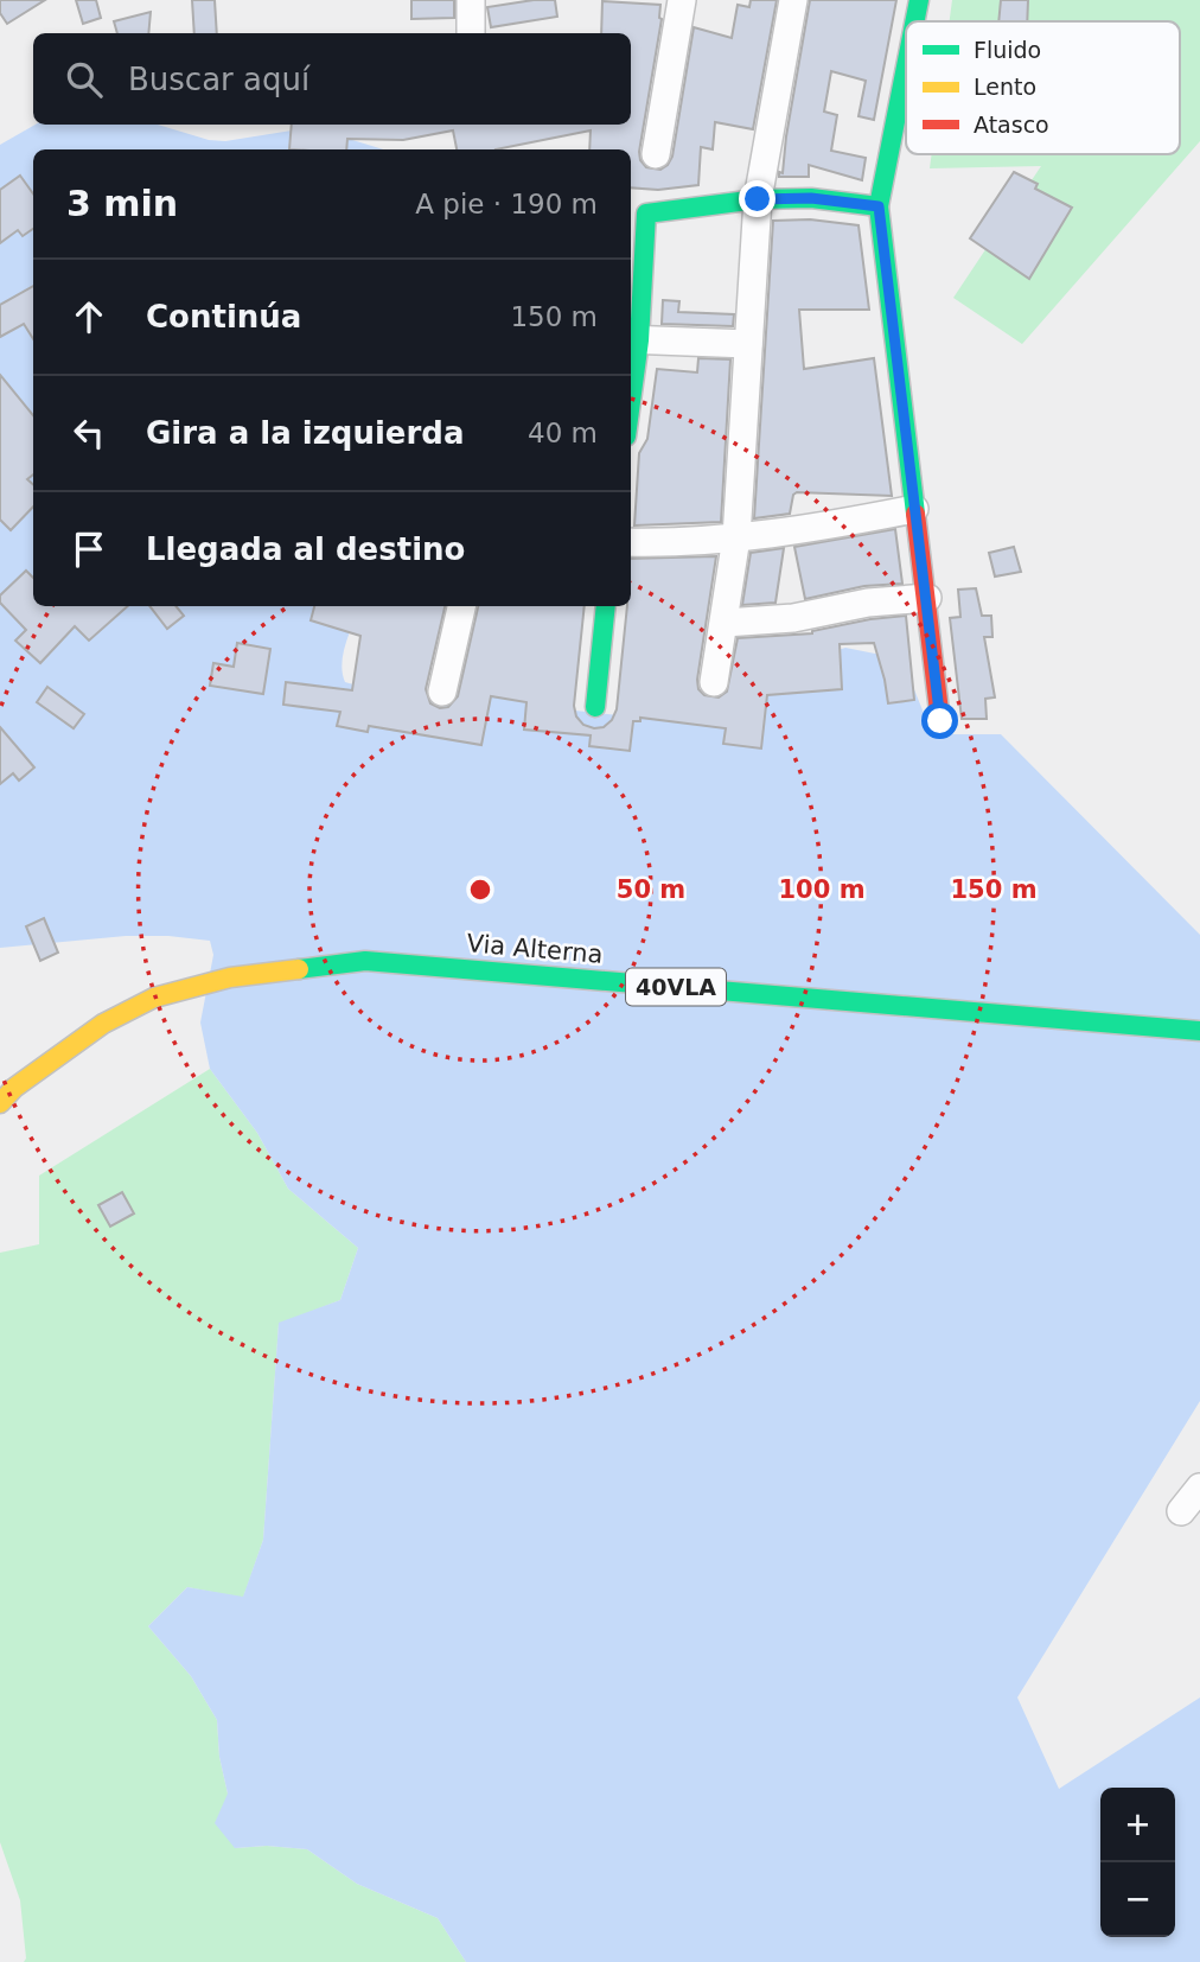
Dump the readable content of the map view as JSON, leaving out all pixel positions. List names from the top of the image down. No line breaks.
{"streets":{"street":["Via Alterna","40VLA"]},"legend":["Fluido","Lento","Atasco"],"page":{"search":"Buscar aquí","heading":["3 min","A pie · 190 m"],"list":[["Continúa","150 m"],["Gira a la izquierda","40 m"],"Llegada al destino"],"map_buttons":["+","−"]},"rings":["50 m","100 m","150 m"]}
